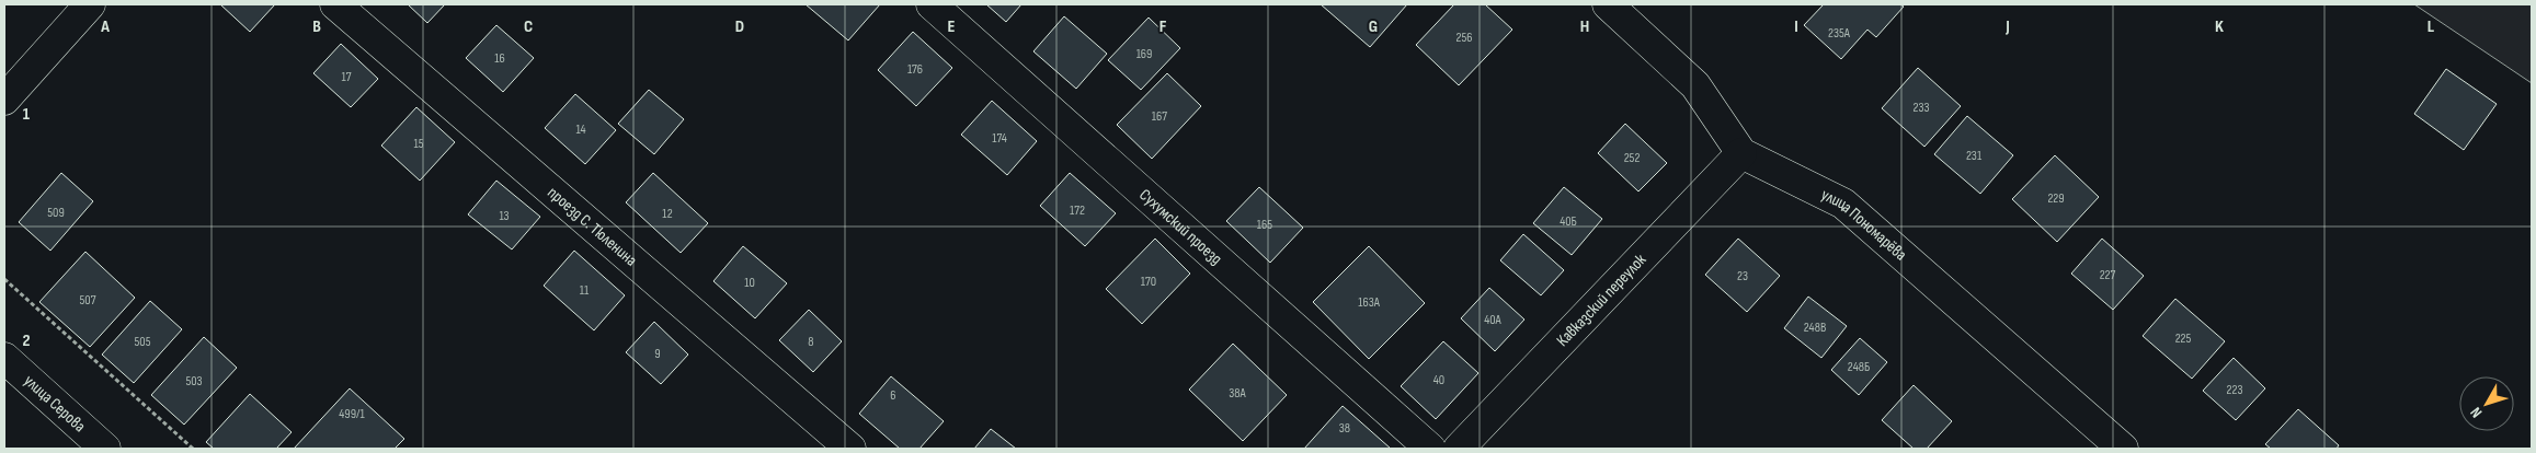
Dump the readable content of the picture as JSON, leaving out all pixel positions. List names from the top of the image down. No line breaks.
{"streets":{"street":["улица Пономарёва","проезд С. Тюленина","Сухумский проезд","Кавказский переулок","улица Серова"]},"crossings":[["улица Пономарёва","Кавказский переулок"]],"house_numbers":["235А","256","169","16","176","17","233","167","14","174","15","231","252","229","172","509","12","13","40Б","165","227","23","170","10","11","507","163А","40А","248В","225","505","8","9","248Б","40","503","223","38А","6","499/1","38"],"north":"bottom left","grid":{"columns":["A","B","C","D","E","F","G","H","I","J","K","L"],"rows":["1","2"]}}
